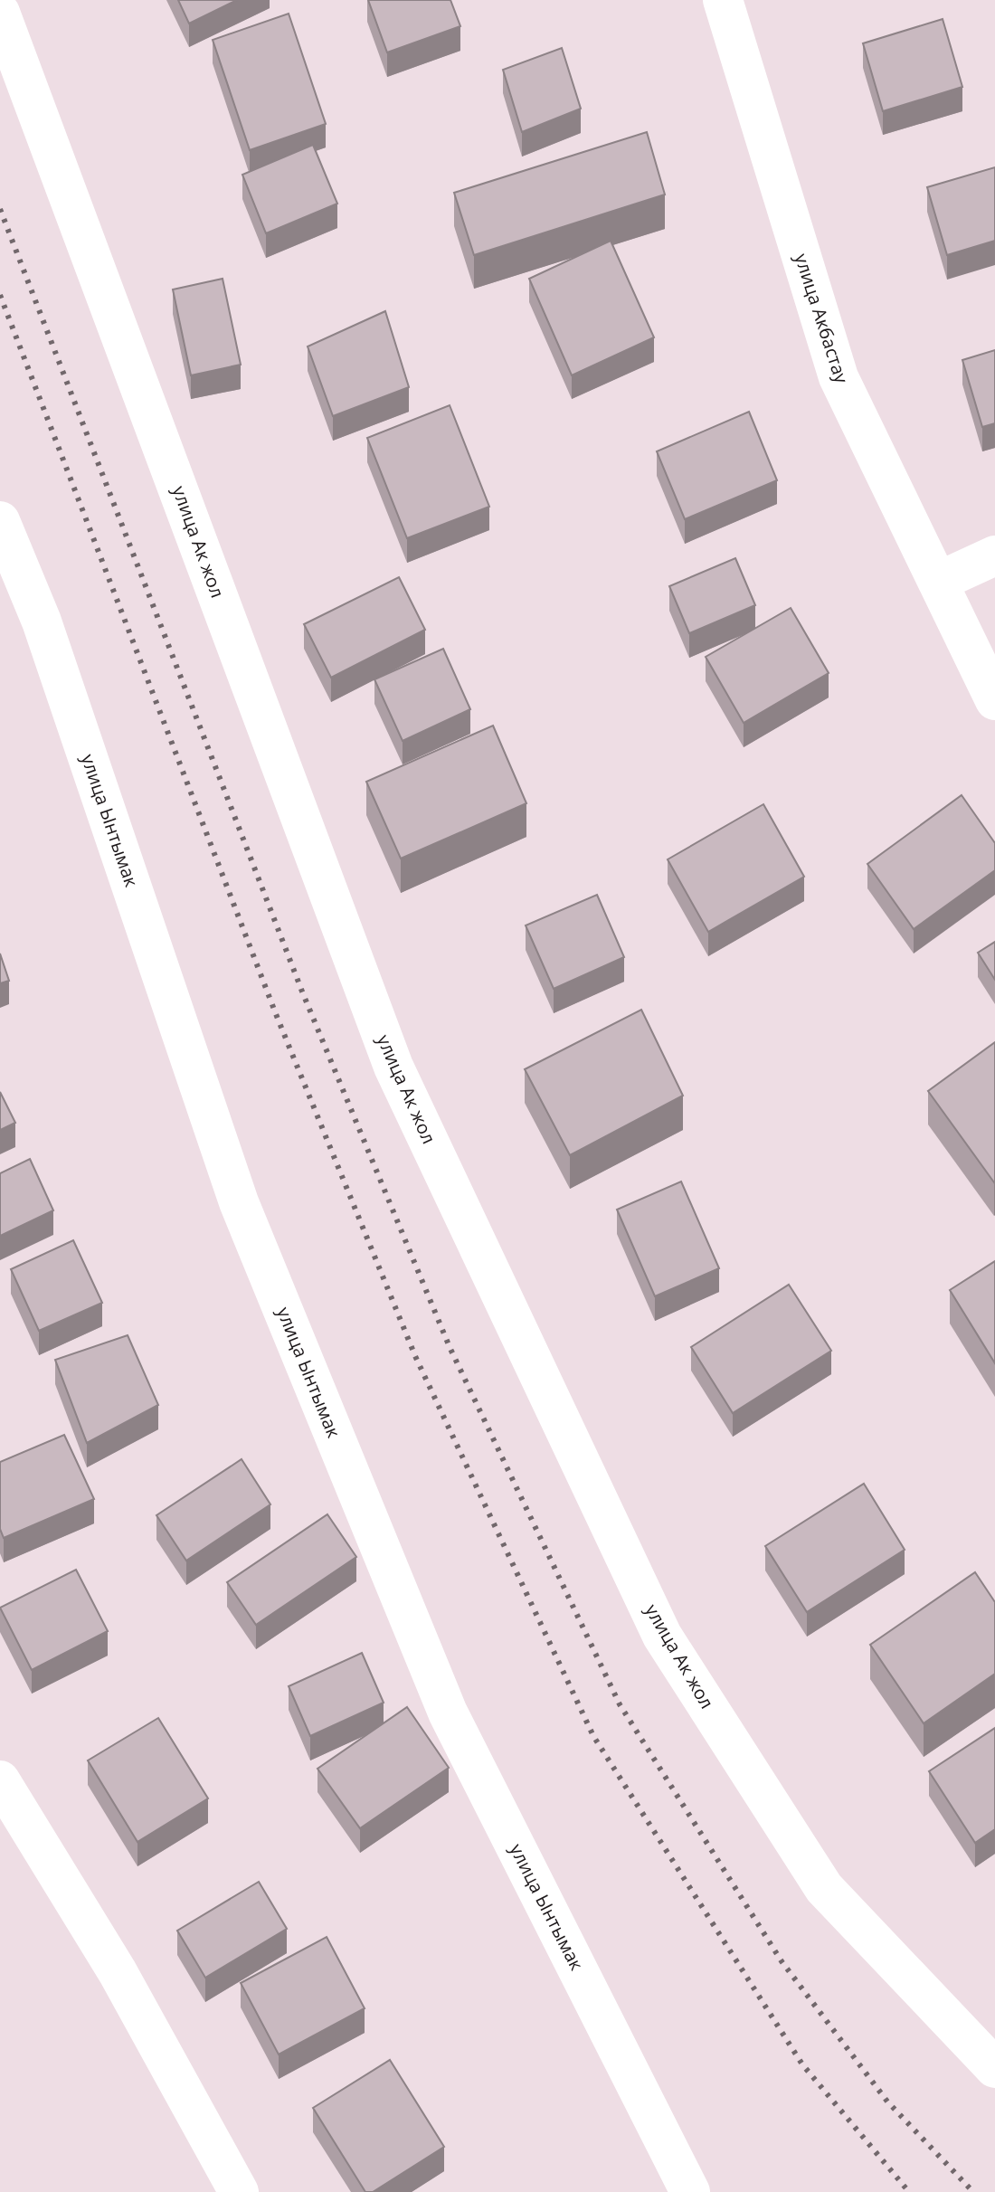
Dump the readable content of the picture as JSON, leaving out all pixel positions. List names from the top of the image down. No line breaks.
{"streets":{"street":["улица Акбастау","улица Ак жол","улица Ынтымак"]}}
